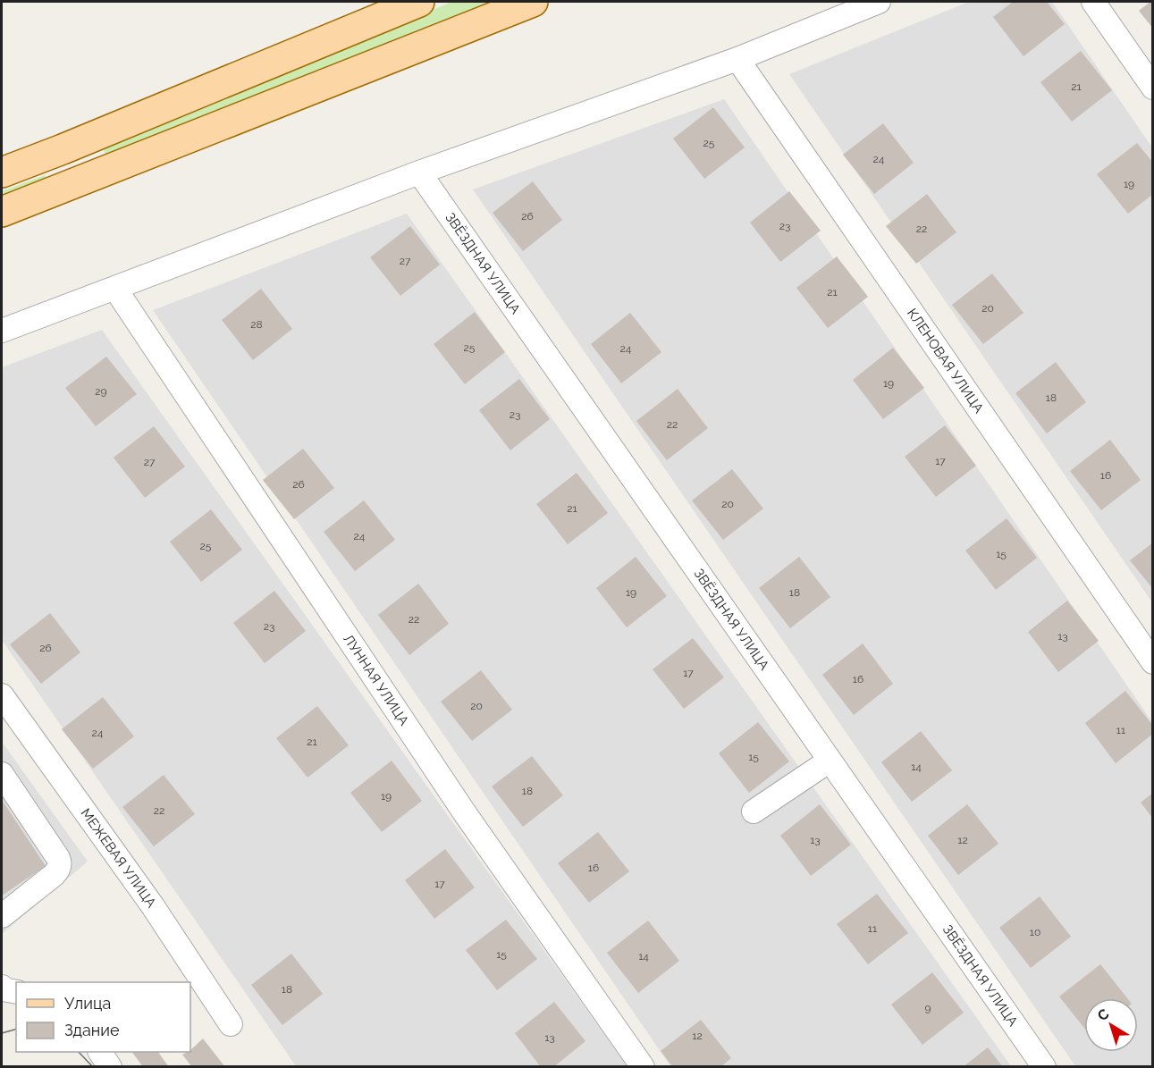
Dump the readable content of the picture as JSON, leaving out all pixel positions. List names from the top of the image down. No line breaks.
{"streets":{"street":["ЗВЁЗДНАЯ УЛИЦА","КЛЕНОВАЯ УЛИЦА","ЛУННАЯ УЛИЦА","МЕЖЕВАЯ УЛИЦА"]},"house_numbers":["21","25","24","19","26","23","22","27","21","20","28","25","24","19","29","18","23","22","17","27","16","26","20","21","24","25","15","19","18","22","23","13","26","17","16","20","11","24","21","15","14","18","19","22","13","12","16","17","11","10","15","14","18","9","12","13"],"legend":["Улица","Здание"],"north":"top left"}
